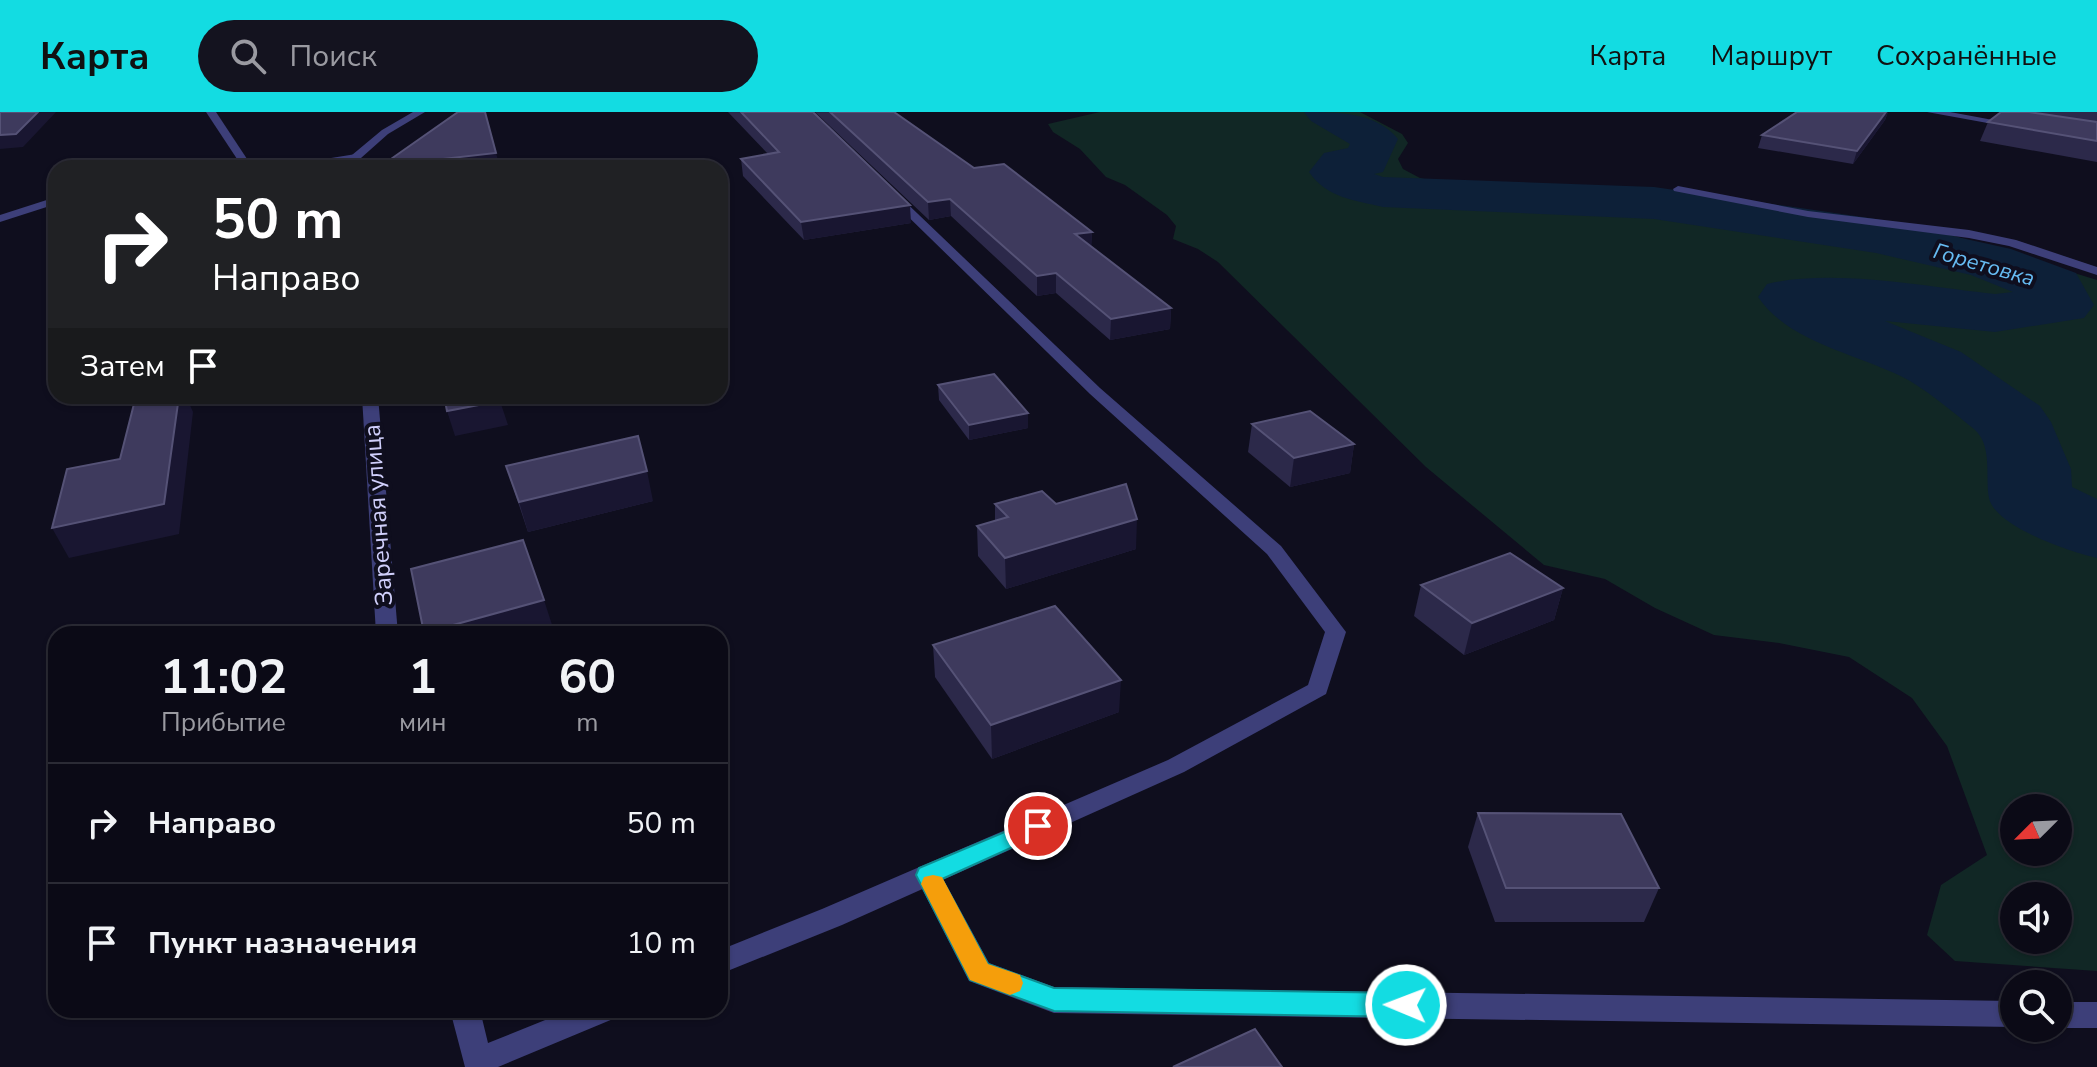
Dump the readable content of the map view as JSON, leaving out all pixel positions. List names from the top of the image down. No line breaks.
{"streets":{"street":["Заречная улица"]},"water":["Горетовка"],"north":"bottom left","page":{"header":"Карта","search":"Поиск","nav":["Карта","Маршрут","Сохранённые"],"turn":["50 m","Направо"],"then":"Затем","eta":["11:02","Прибытие","1","мин","60","m"],"list":[{"name":"Направо","value":"50 m"},{"name":"Пункт назначения","value":"10 m"}]}}
